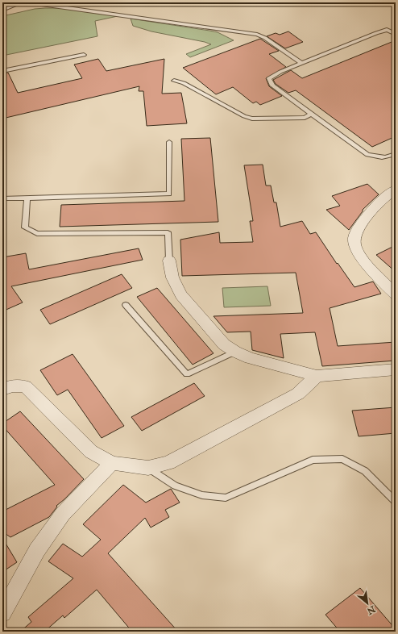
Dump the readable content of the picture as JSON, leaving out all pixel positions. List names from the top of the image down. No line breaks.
{"north":"bottom right"}
